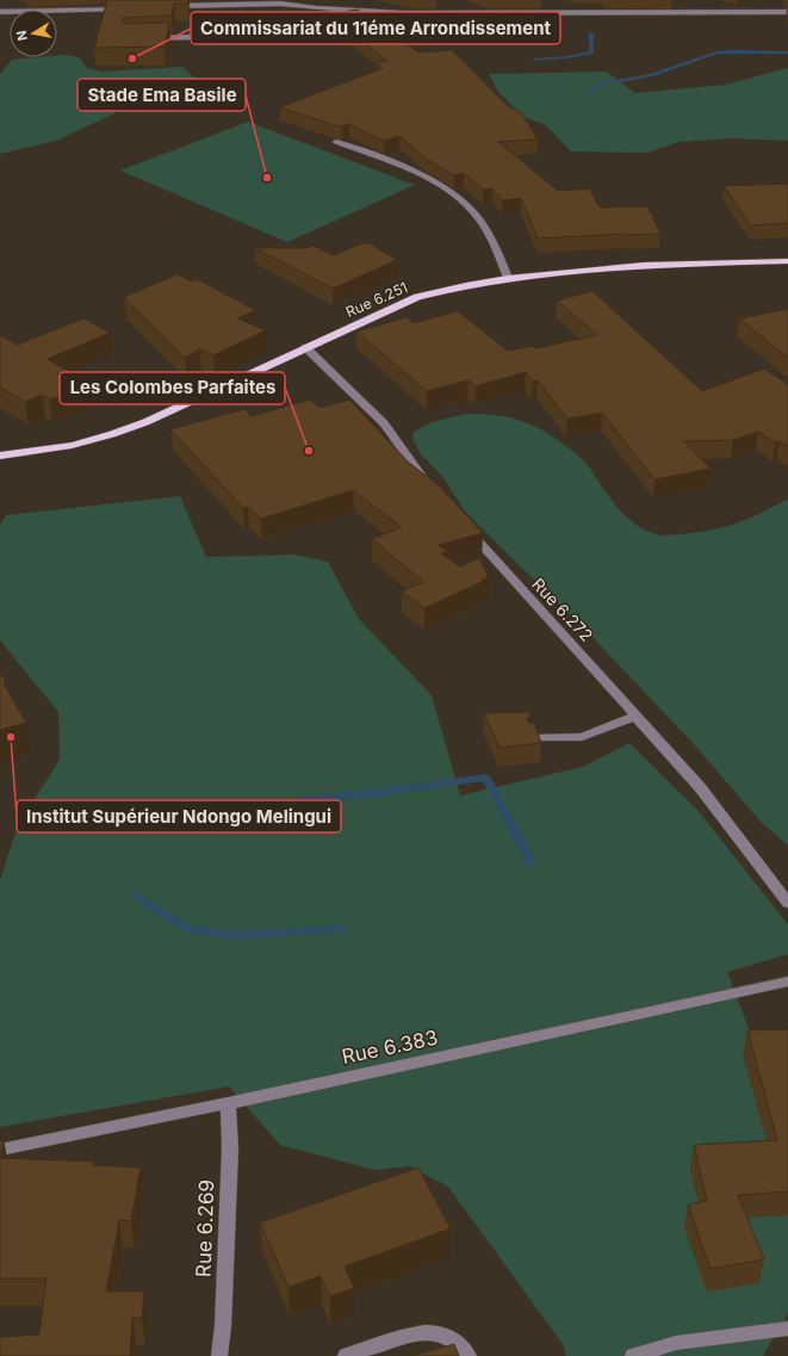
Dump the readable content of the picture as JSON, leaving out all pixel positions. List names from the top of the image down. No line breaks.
{"streets":{"main road":["Rue 6.251"],"street":["Rue 6.272","Rue 6.383","Rue 6.269"]},"crossings":[["Rue 6.383","Rue 6.269"]],"places":["Commissariat du 11éme Arrondissement","Stade Ema Basile","Les Colombes Parfaites","Institut Supérieur Ndongo Melingui"],"north":"left"}
